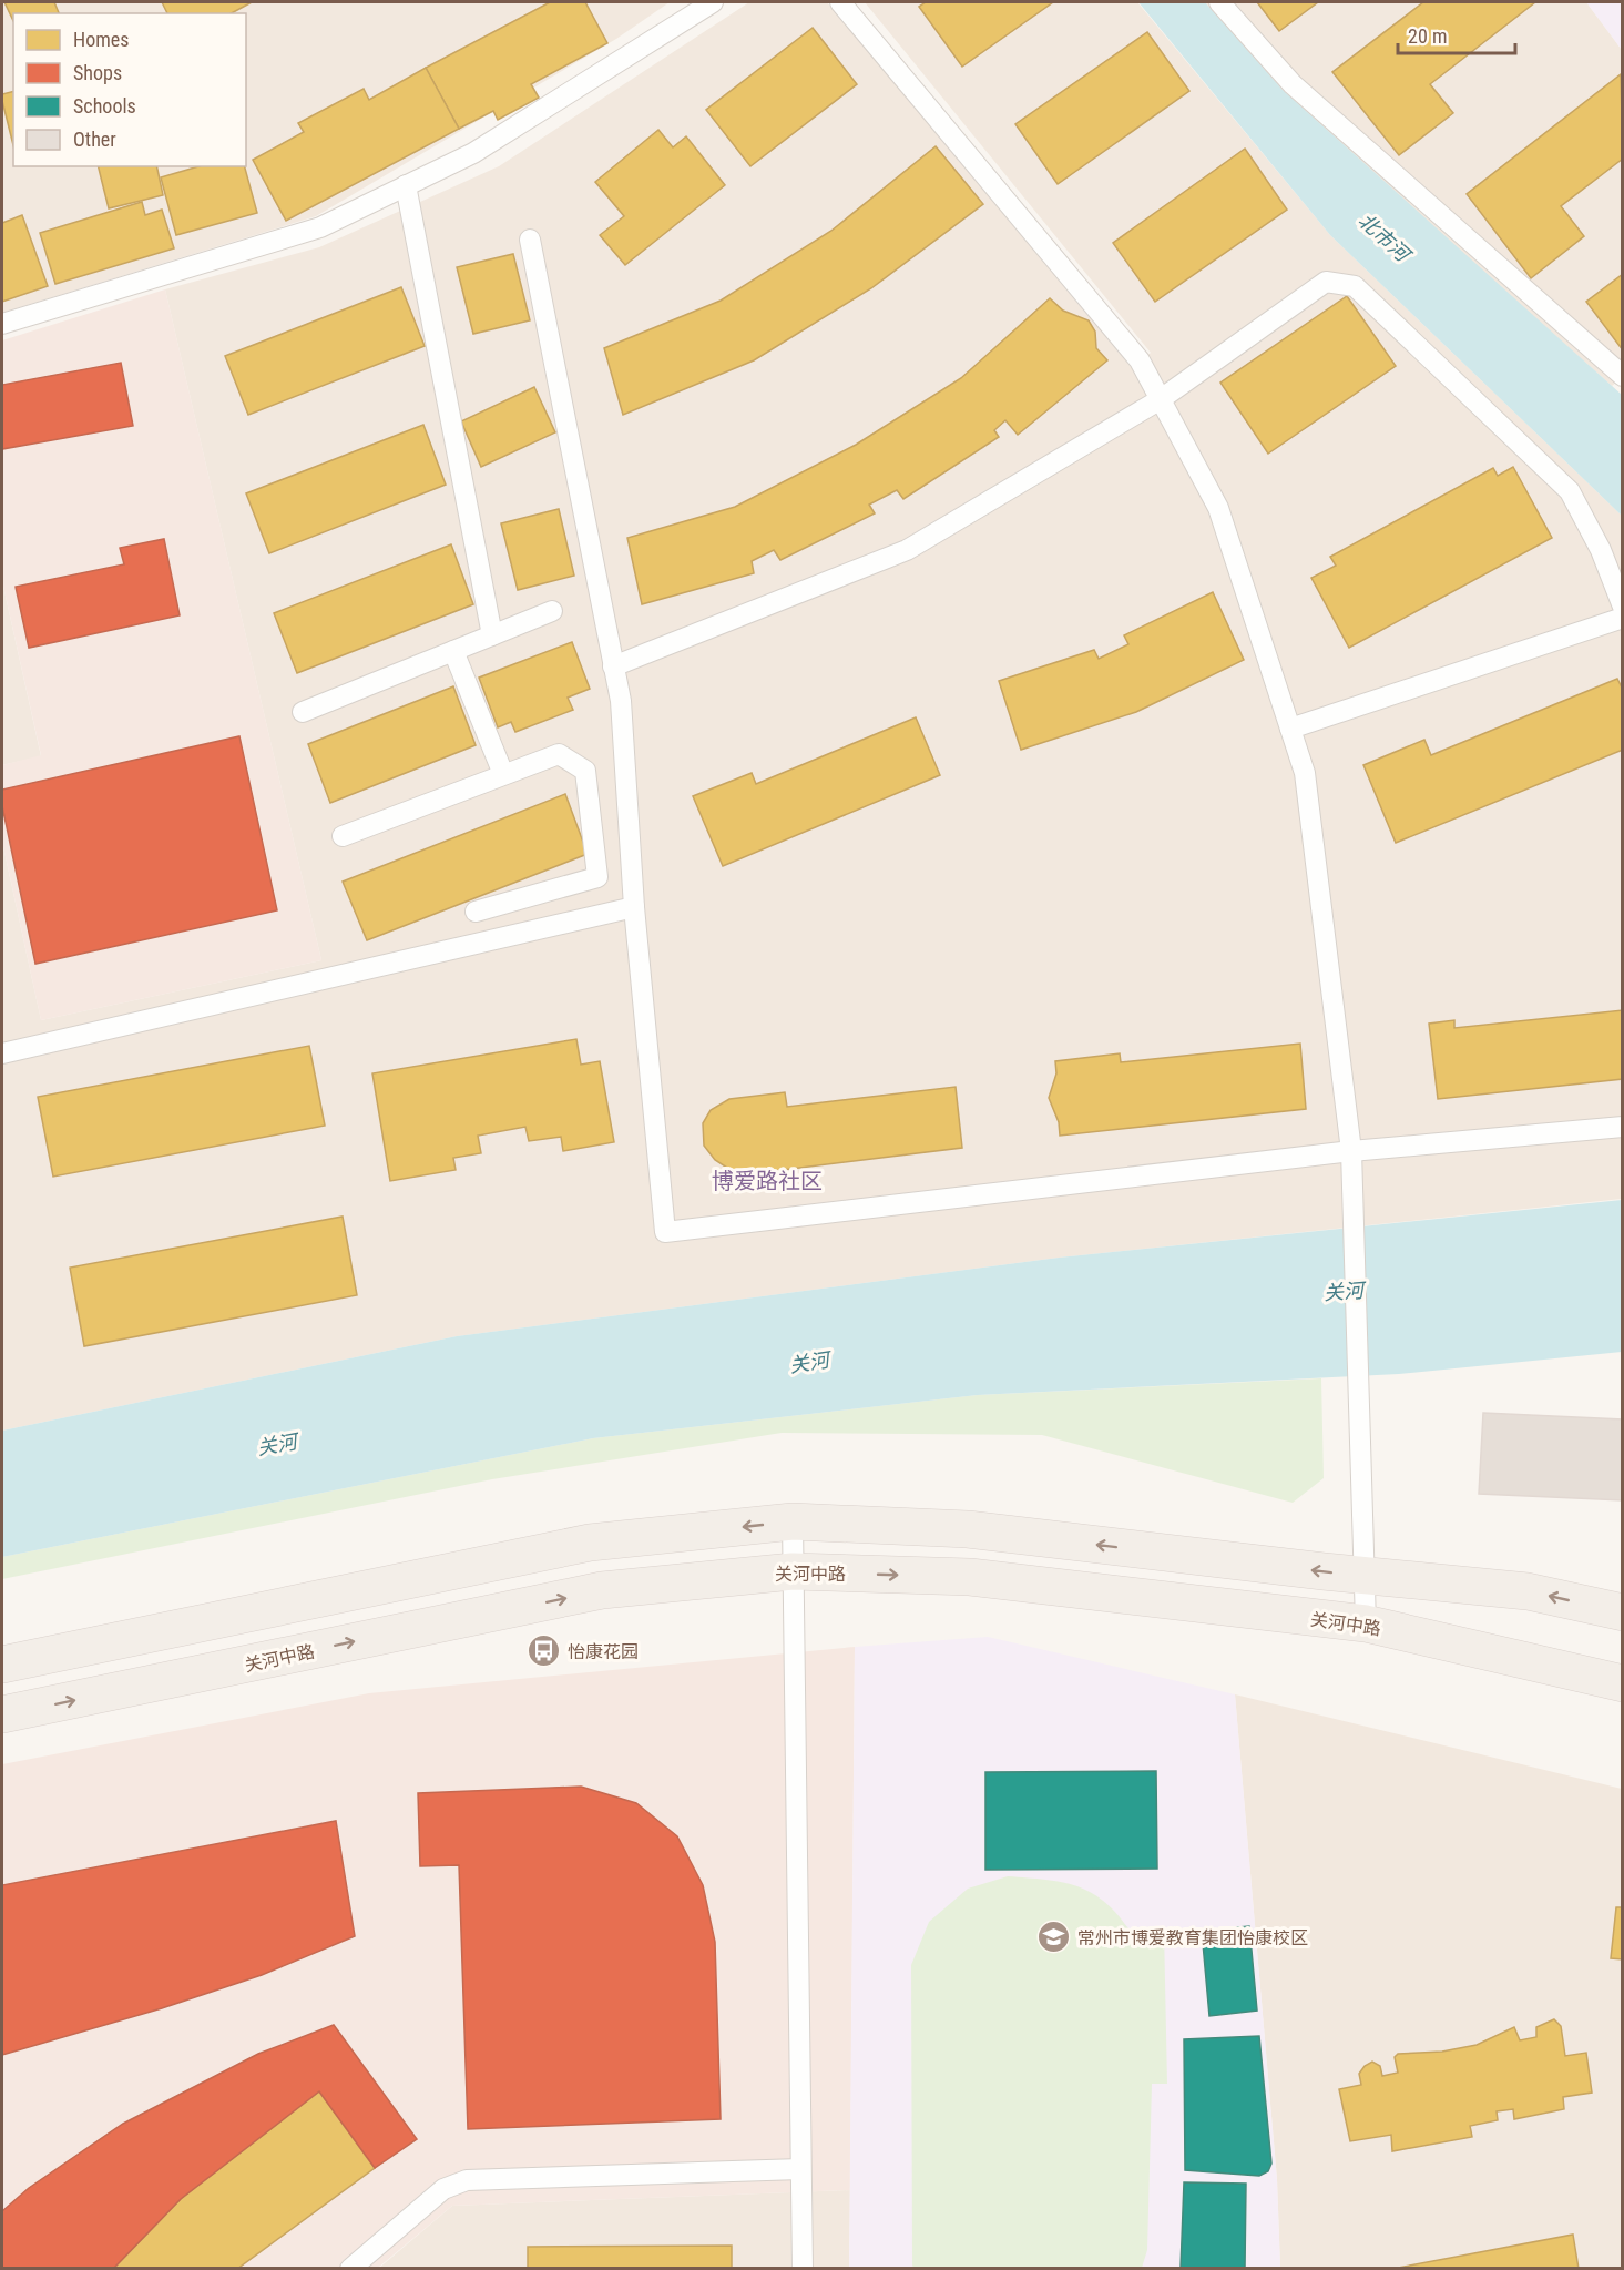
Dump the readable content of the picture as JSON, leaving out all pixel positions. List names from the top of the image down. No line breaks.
{"streets":{"main road":["关河中路"]},"districts":["博爱路社区"],"water":["北市河","关河"],"places":{"bus stop":["怡康花园"],"school or university":["常州市博爱教育集团怡康校区"]},"legend":["Homes","Shops","Schools","Other"],"scale_bar":"20 m"}
